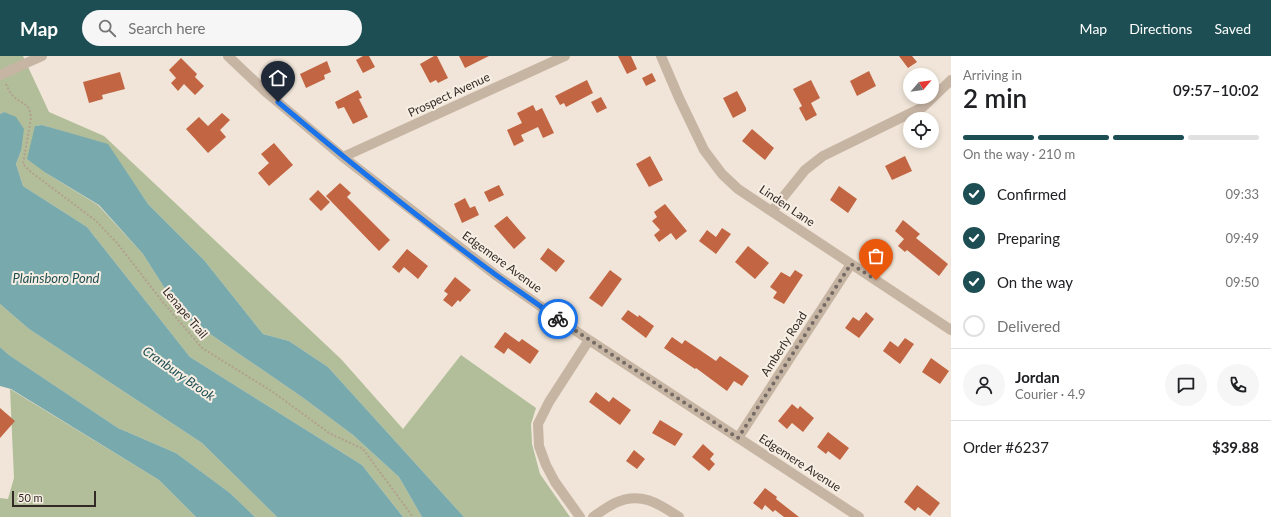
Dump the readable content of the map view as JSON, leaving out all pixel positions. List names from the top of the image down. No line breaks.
{"streets":{"street":["Prospect Avenue","Linden Lane","Edgemere Avenue","Amberly Road"],"path":["Lenape Trail"]},"crossings":[["Prospect Avenue","Edgemere Avenue"],["Linden Lane","Amberly Road"],["Edgemere Avenue","Amberly Road"]],"water":["Plainsboro Pond","Cranbury Brook"],"scale_bar":"50 m","north":"top right","page":{"header":"Map","search":"Search here","nav":["Map","Directions","Saved"],"heading":["2 min","Arriving in","09:57–10:02"],"panel":["Jordan","Courier · 4.9","Order #6237","$39.88"],"bar":"On the way · 210 m","list":[["Confirmed","09:33"],["Preparing","09:49"],["On the way","09:50"],"Delivered"],"scale":"50 m"}}
